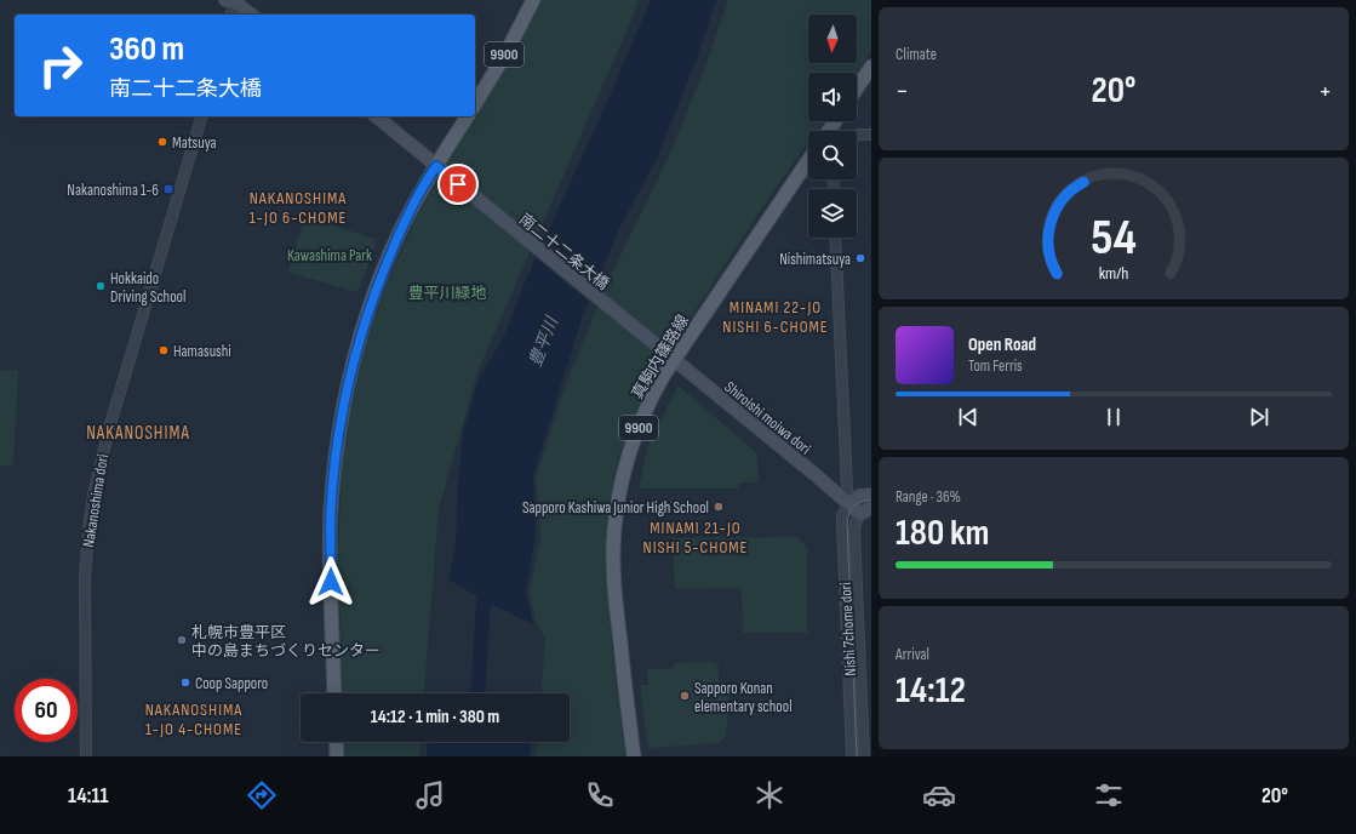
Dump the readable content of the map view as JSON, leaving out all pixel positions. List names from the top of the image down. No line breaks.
{"streets":{"main road":["9900","南二十二条大橋","真駒内篠路線","Shiroishi moiwa dori"],"street":["Nakanoshima dori","Nishi 7chome dori"]},"crossings":[["南二十二条大橋","真駒内篠路線"],["南二十二条大橋","Shiroishi moiwa dori"],["真駒内篠路線","Shiroishi moiwa dori"],["Shiroishi moiwa dori","Nishi 7chome dori"]],"districts":["NAKANOSHIMA 1-JO 6-CHOME","MINAMI 22-JO NISHI 6-CHOME","NAKANOSHIMA","MINAMI 21-JO NISHI 5-CHOME","NAKANOSHIMA 1-JO 4-CHOME"],"water":["豊平川"],"parks":["Kawashima Park","豊平川緑地"],"places":{"other":["Matsuya","Nishimatsuya","Hokkaido Driving School","Hamasushi","Sapporo Kashiwa Junior High School","札幌市豊平区 中の島まちづくりセンター","Coop Sapporo","Sapporo Konan elementary school"],"transit":["Nakanoshima 1-6"]},"north":"bottom","page":{"tile":["Climate",["Range · 36%","180 km"],["Arrival","14:12"]],"turn":["360 m","南二十二条大橋"],"heat":["−","20°","+"],"song":["Open Road","Tom Ferris"],"limit":"60","trip":"14:12 · 1 min · 380 m","tabs":["14:11","20°"],"gauge":["54","km/h"]}}
